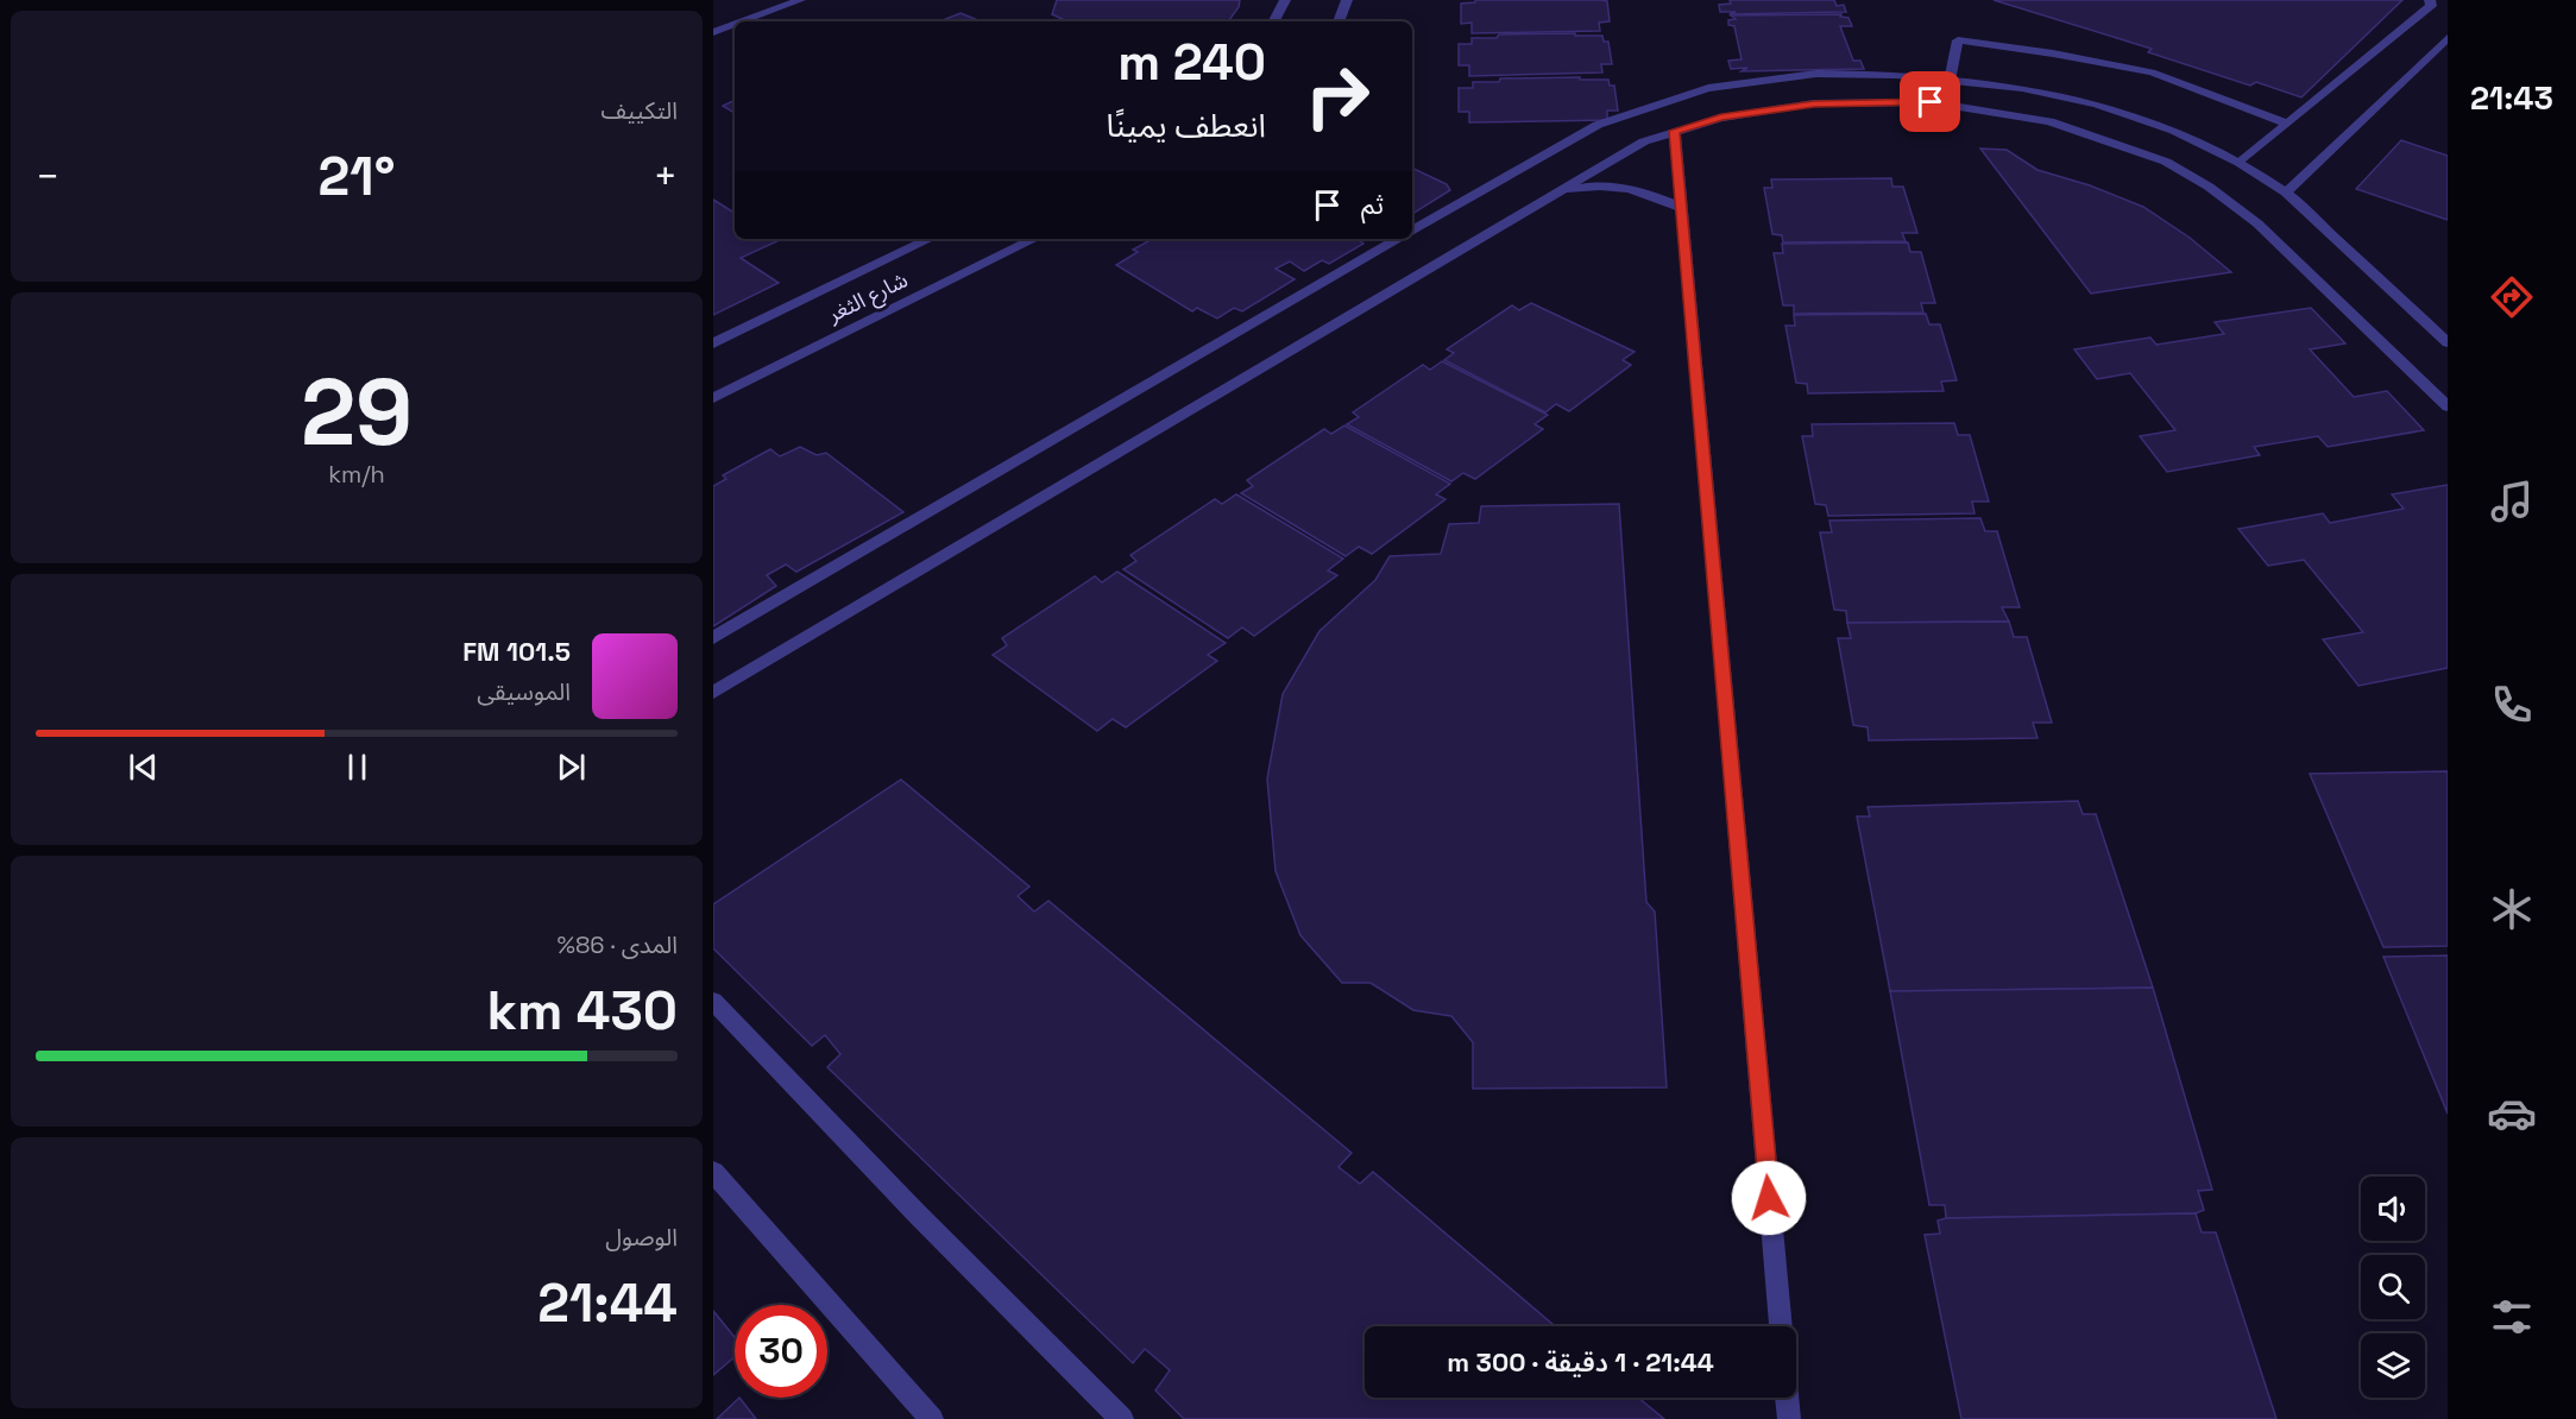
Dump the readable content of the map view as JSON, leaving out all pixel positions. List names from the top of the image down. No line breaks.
{"streets":{"street":["شارع الثغر"]},"page":{"tabs":"21:43","tile":["التكييف",["29","km/h"],["المدى · 86%","430 km"],["الوصول","21:44"]],"turn":["240 m","انعطف يمينًا"],"heat":["−","21°","+"],"then":"ثم","song":["101.5 FM","الموسيقى"],"limit":"30","trip":"21:44 · 1 دقيقة · 300 m"}}
